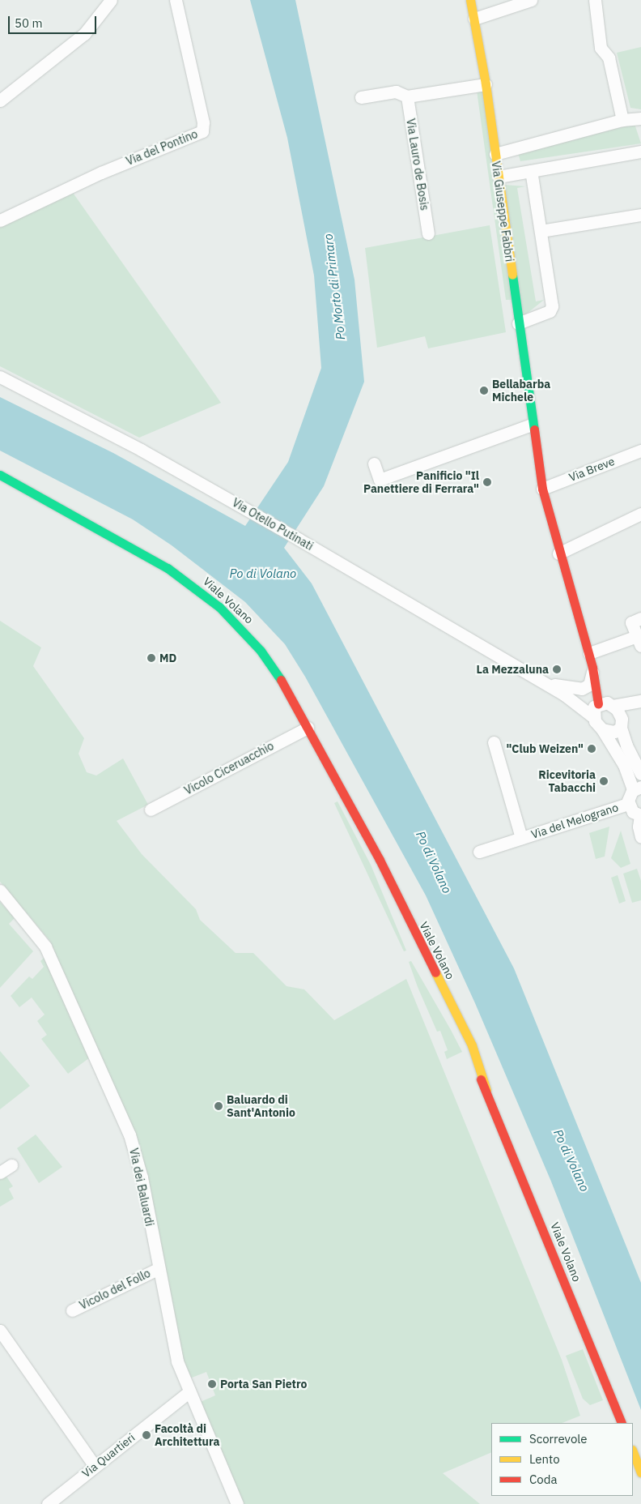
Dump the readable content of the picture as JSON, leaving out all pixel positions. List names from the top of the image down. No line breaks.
{"streets":{"main road":["Via Giuseppe Fabbri","Viale Volano"],"street":["Via del Pontino","Via Lauro de Bosis","Via Breve","Via Otello Putinati","Vicolo Ciceruacchio","Via del Melograno","Via dei Baluardi","Vicolo del Follo","Via Quartieri"]},"crossings":[["Via Giuseppe Fabbri","Via Breve"],["Via Giuseppe Fabbri","Via Otello Putinati"],["Viale Volano","Vicolo Ciceruacchio"],["Via dei Baluardi","Vicolo del Follo"],["Via dei Baluardi","Via Quartieri"]],"water":["Po Morto di Primaro","Po di Volano"],"places":["Bellabarba Michele","Panificio \"Il Panettiere di Ferrara\"","MD","La Mezzaluna","\"Club Weizen\"","Ricevitoria Tabacchi","Baluardo di Sant'Antonio","Porta San Pietro","Facoltà di Architettura"],"legend":["Scorrevole","Lento","Coda"],"scale_bar":"50 m"}
